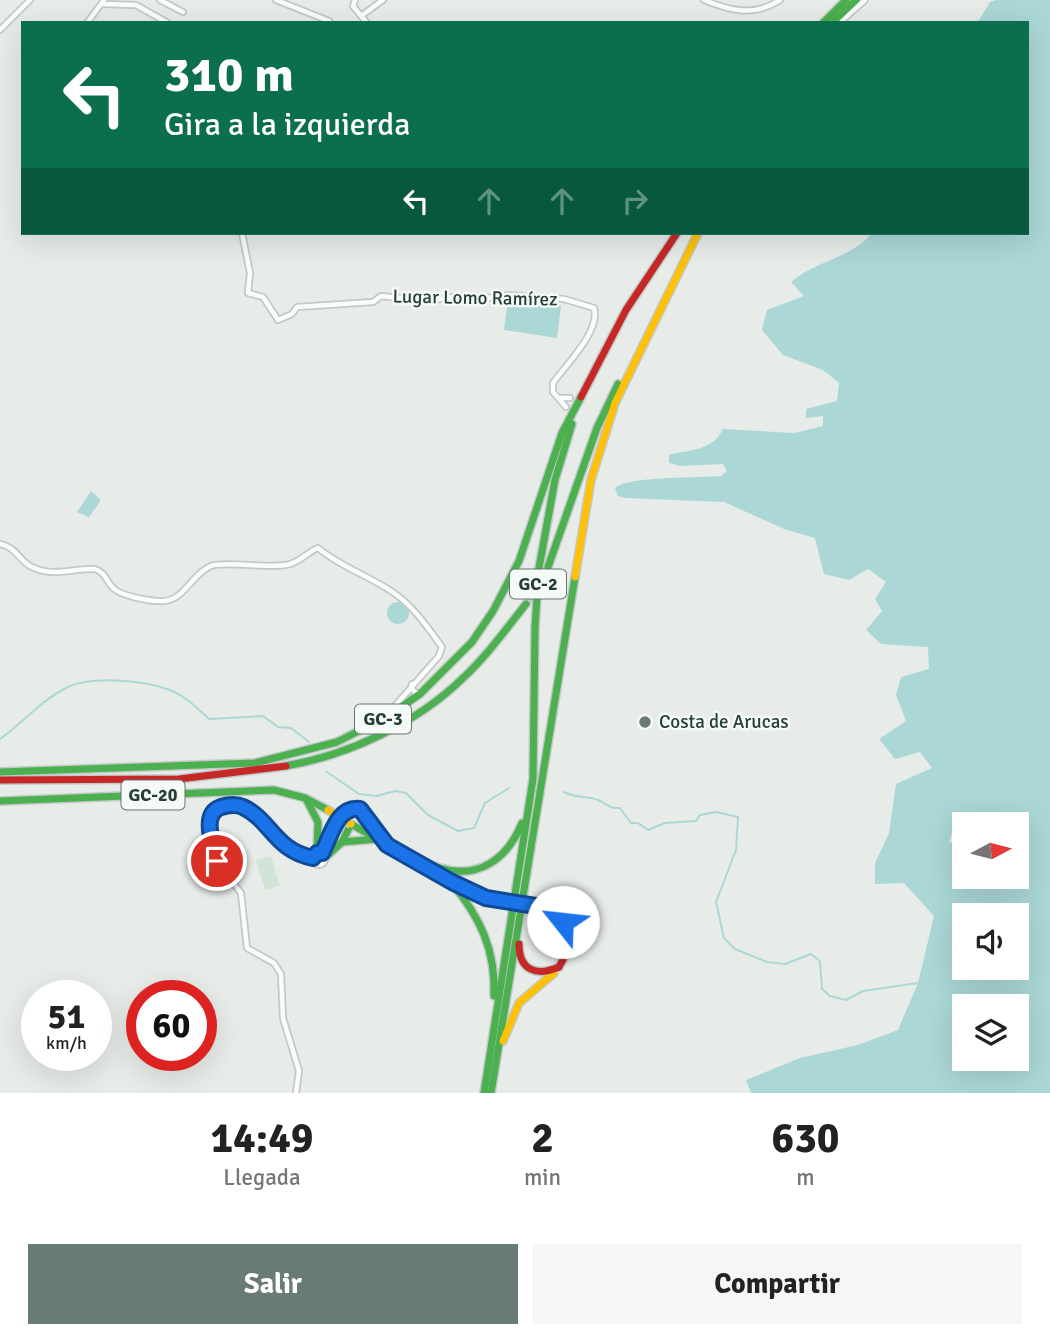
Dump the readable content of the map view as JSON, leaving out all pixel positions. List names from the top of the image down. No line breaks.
{"streets":{"main road":["GC-2","GC-3","GC-20"],"street":["Lugar Lomo Ramírez"]},"crossings":[["GC-2","GC-3"]],"places":["Costa de Arucas"],"north":"right","page":{"turn":["310 m","Gira a la izquierda"],"speed":"51 km/h","limit":"60","eta":["14:49","Llegada","2","min","630","m"],"buttons":["Salir","Compartir"]}}
